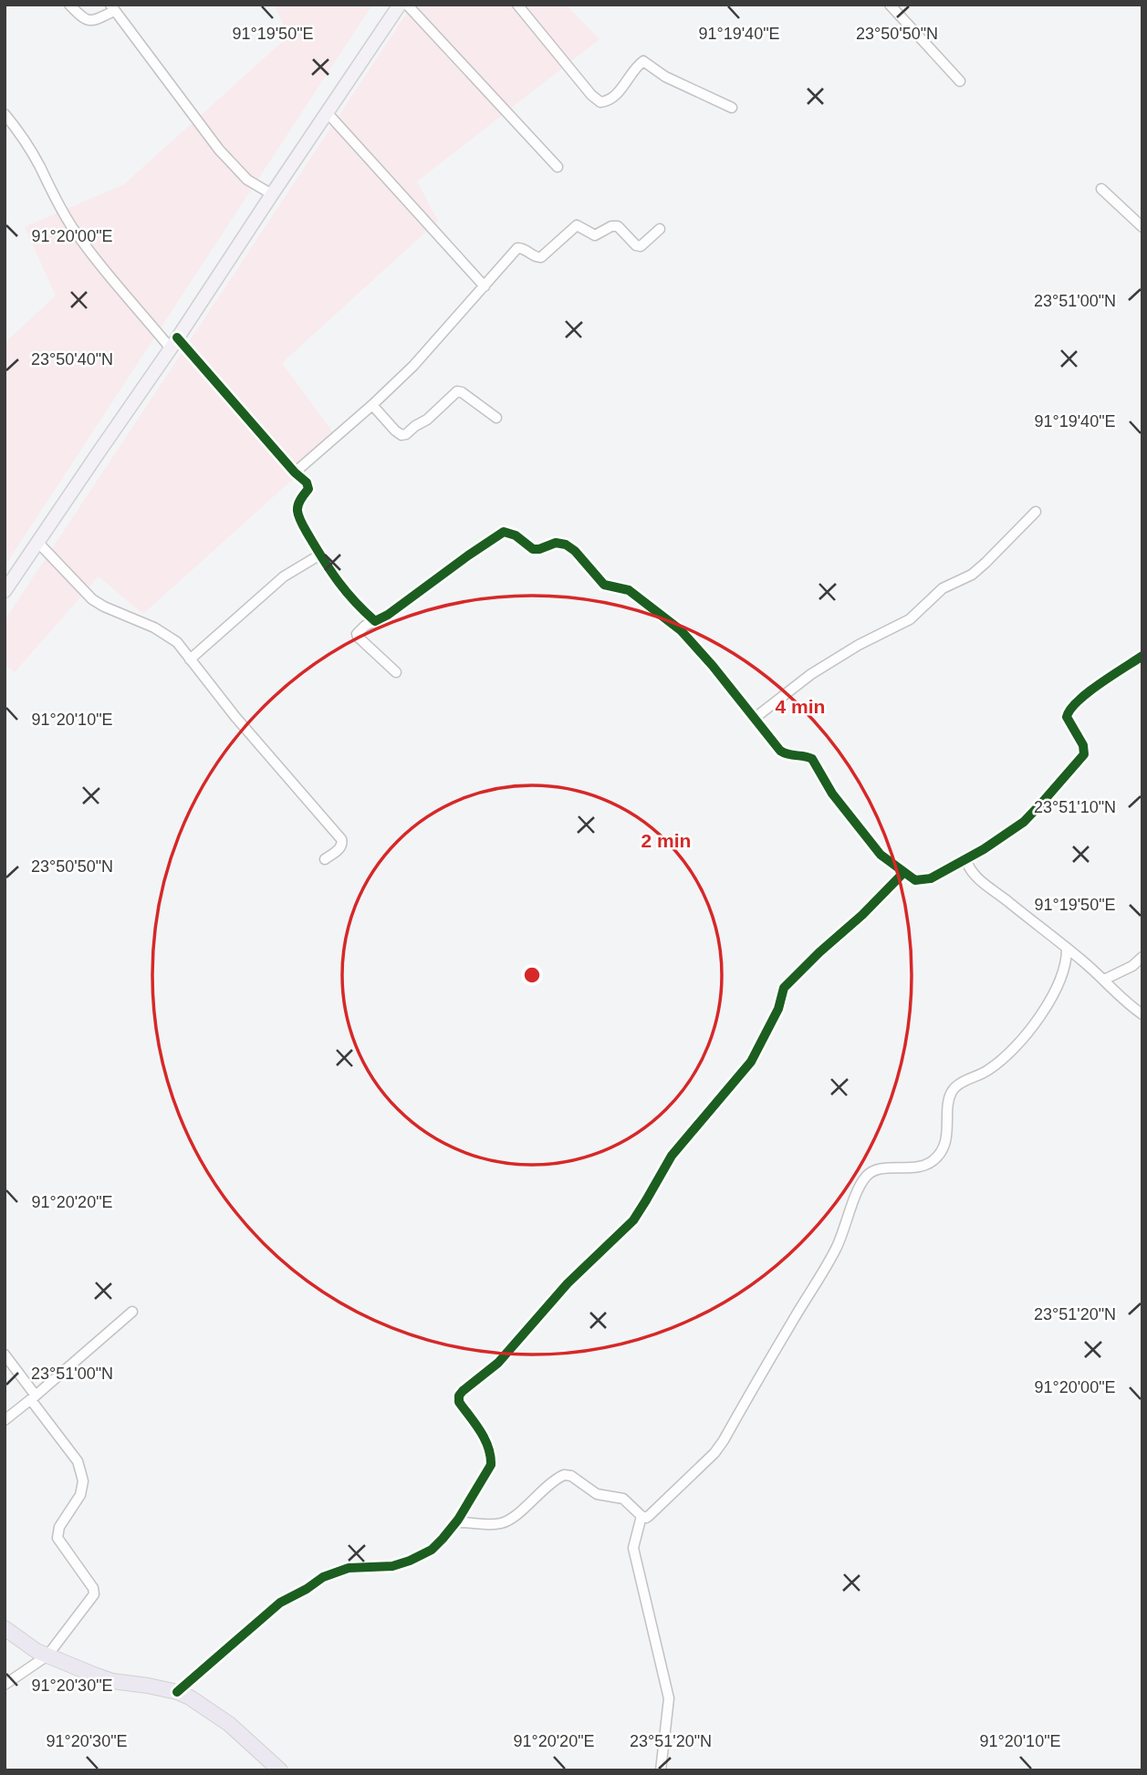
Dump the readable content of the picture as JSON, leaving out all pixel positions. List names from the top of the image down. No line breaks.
{"coordinates":["23°50'50\"N","91°19'50\"E","91°19'40\"E","91°20'00\"E","23°51'00\"N","23°50'40\"N","91°20'10\"E","23°51'10\"N","91°20'20\"E","23°51'20\"N","91°20'30\"E"],"rings":["4 min","2 min"]}
